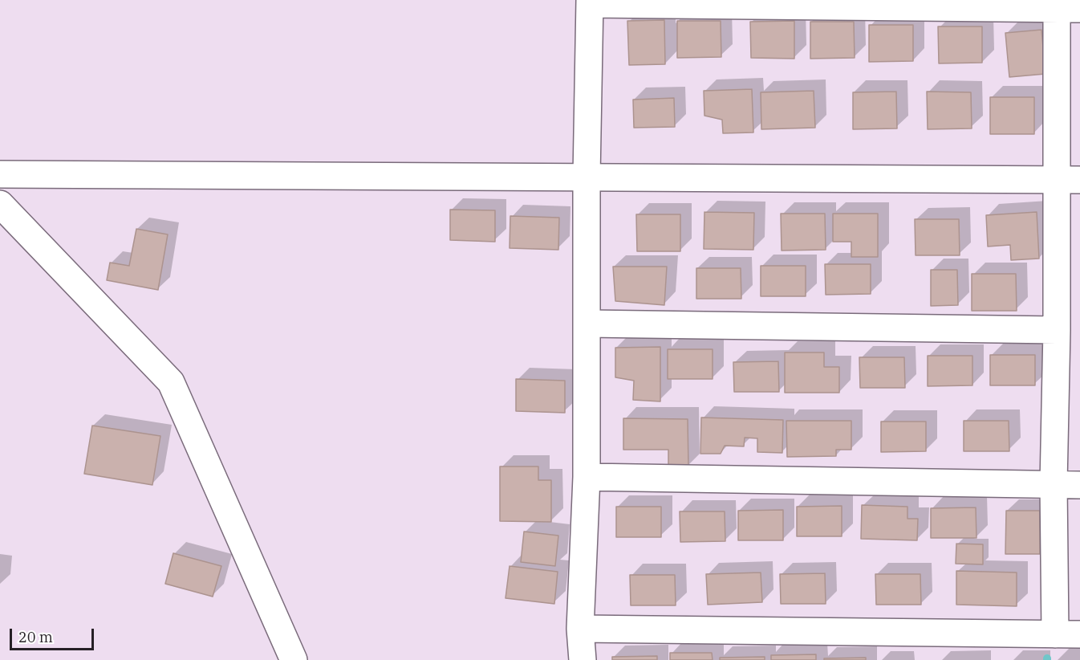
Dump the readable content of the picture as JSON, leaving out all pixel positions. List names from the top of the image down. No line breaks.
{"scale_bar":"20 m"}
